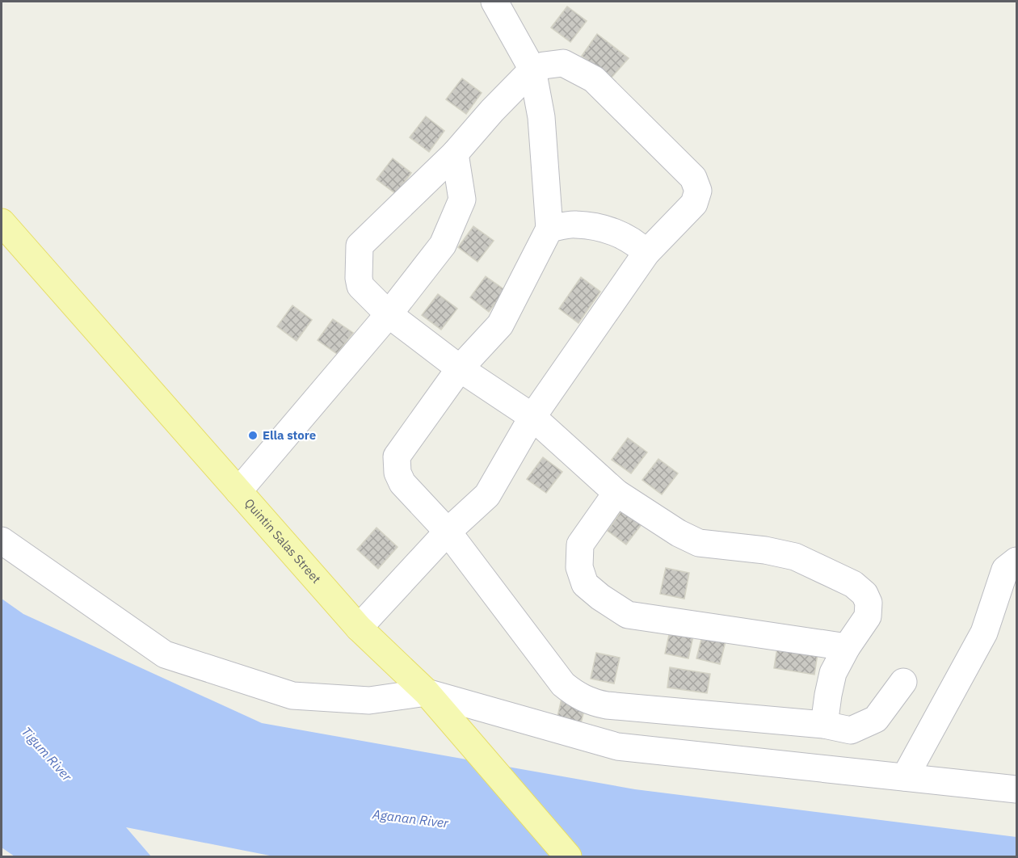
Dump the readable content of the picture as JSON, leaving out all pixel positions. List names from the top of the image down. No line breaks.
{"streets":{"main road":["Quintin Salas Street"]},"water":["Tigum River","Aganan River"],"places":["Ella store"]}
